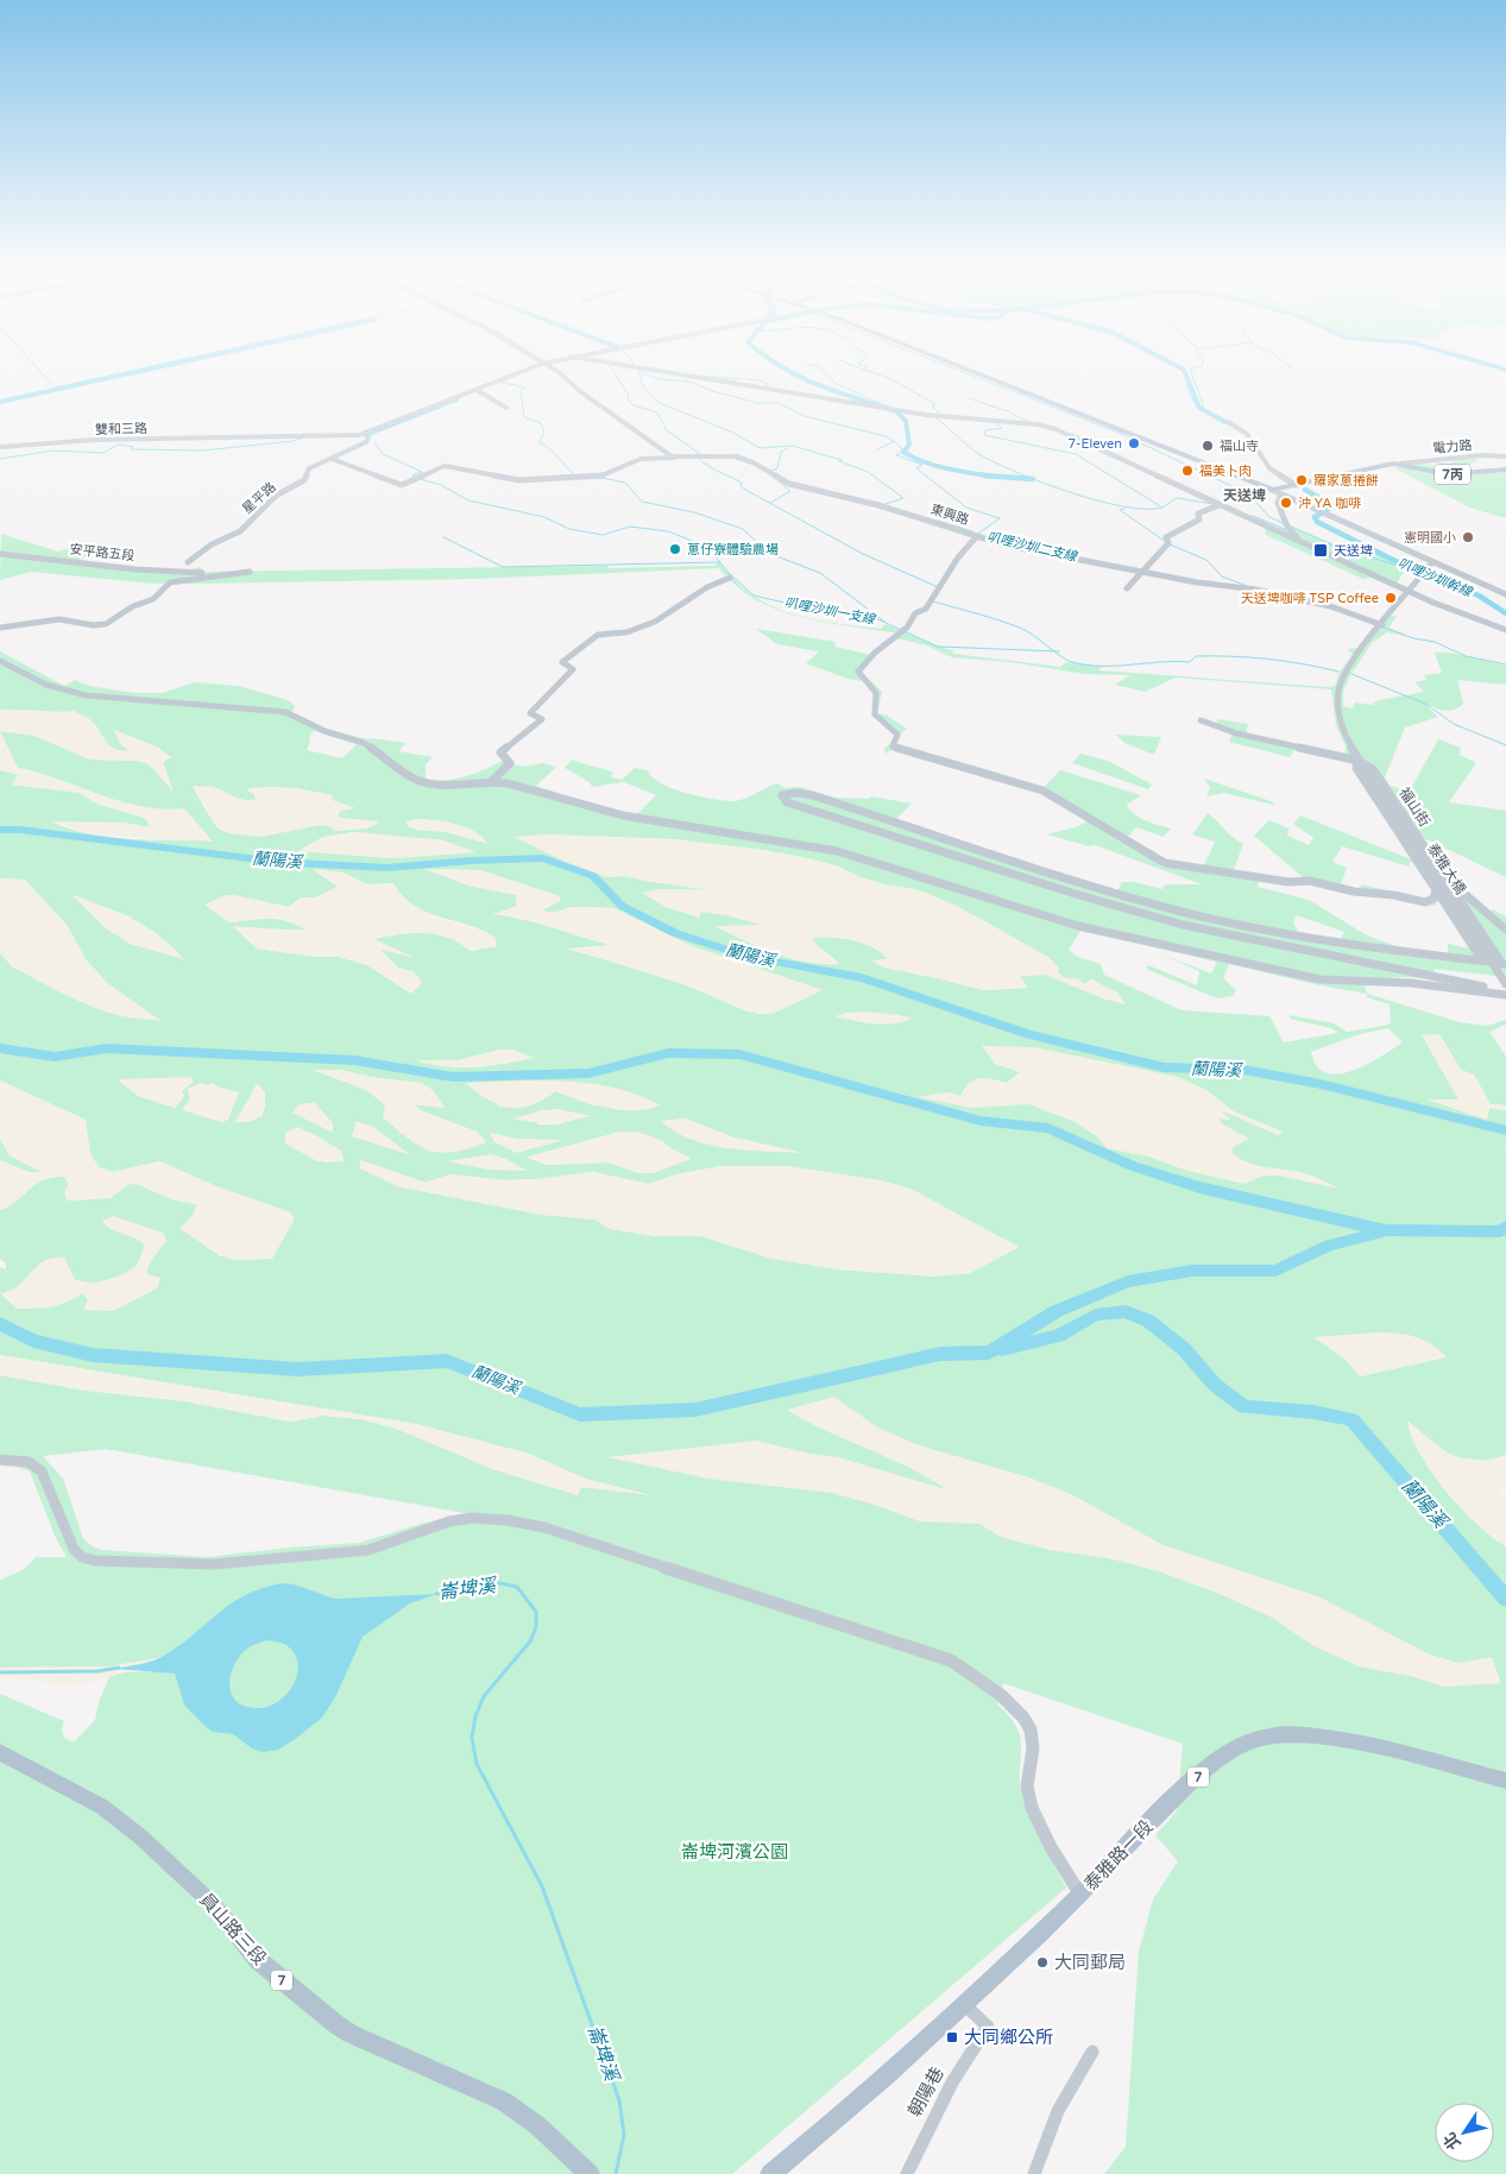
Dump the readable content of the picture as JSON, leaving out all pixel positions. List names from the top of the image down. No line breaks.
{"streets":{"main road":["7丙","7","泰雅路一段","員山路三段"],"street":["雙和三路","電力路","星平路","東興路","安平路五段","福山街","泰雅大橋","朝陽巷"]},"crossings":[["雙和三路","星平路"],["電力路","7丙"],["東興路","福山街"],["福山街","泰雅大橋"],["泰雅路一段","朝陽巷"]],"districts":["天送埤"],"water":["叭哩沙圳二支線","叭哩沙圳幹線","叭哩沙圳一支線","蘭陽溪","崙埤溪"],"parks":["崙埤河濱公園"],"places":{"other":["7-Eleven","福山寺","福美卜肉","羅家蔥捲餅","沖 YA 咖啡","憲明國小","蔥仔寮體驗農場","天送埤咖啡 TSP Coffee","大同郵局"],"transit":["天送埤","大同鄉公所"]},"north":"bottom left"}
